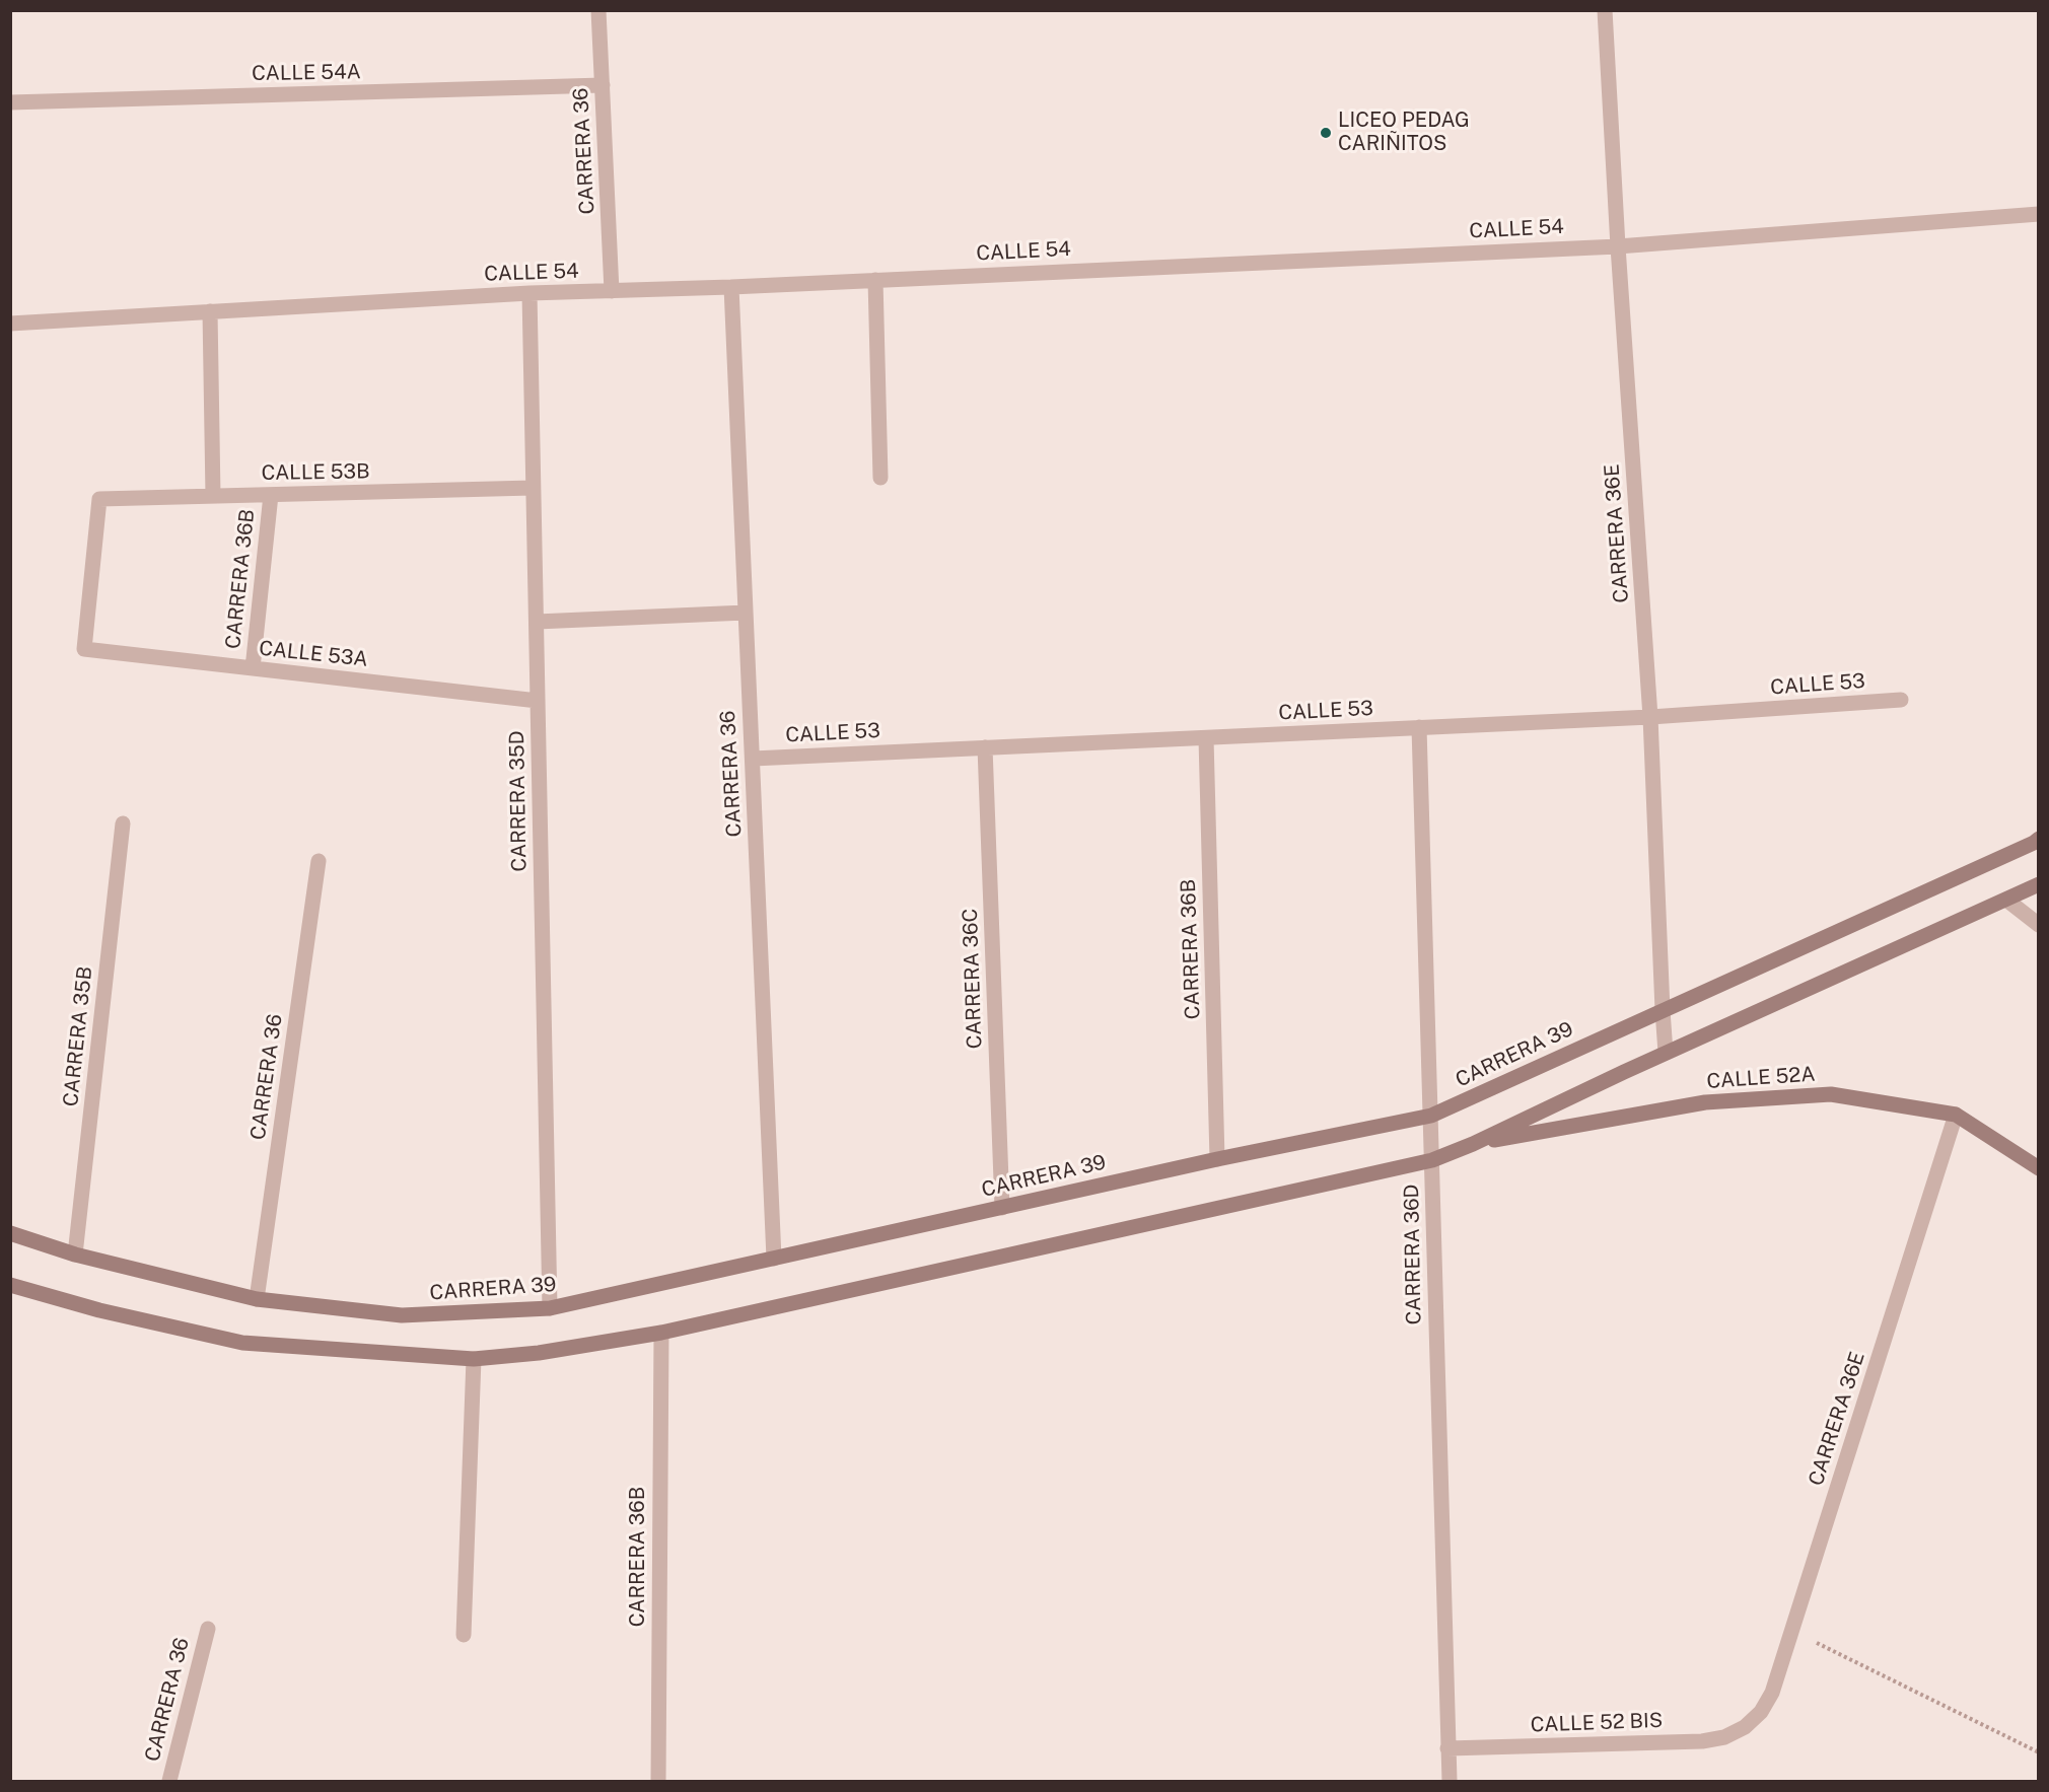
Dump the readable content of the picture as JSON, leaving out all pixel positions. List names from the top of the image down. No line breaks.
{"streets":{"main road":["CARRERA 39","CALLE 52A"],"street":["CALLE 54A","CARRERA 36","CALLE 54","CALLE 53B","CARRERA 36E","CARRERA 36B","CALLE 53A","CALLE 53","CARRERA 35D","CARRERA 36C","CARRERA 35B","CARRERA 36D","CALLE 52 BIS"]},"crossings":[["CALLE 54A","CARRERA 36"],["CARRERA 36","CALLE 54"],["CARRERA 36","CALLE 53"],["CARRERA 36","CARRERA 39"],["CALLE 54","CARRERA 36E"],["CALLE 54","CARRERA 35D"],["CALLE 53B","CARRERA 36B"],["CALLE 53B","CALLE 53A"],["CALLE 53B","CARRERA 35D"],["CARRERA 36E","CALLE 53"],["CARRERA 36E","CARRERA 39"],["CARRERA 36E","CALLE 52A"],["CARRERA 36E","CALLE 52 BIS"],["CARRERA 36B","CALLE 53A"],["CARRERA 36B","CALLE 53"],["CARRERA 36B","CARRERA 39"],["CALLE 53A","CARRERA 35D"],["CALLE 53","CARRERA 36C"],["CALLE 53","CARRERA 36D"],["CARRERA 35D","CARRERA 39"],["CARRERA 36C","CARRERA 39"],["CARRERA 35B","CARRERA 39"],["CARRERA 39","CARRERA 36D"],["CARRERA 36D","CALLE 52 BIS"]],"places":["LICEO PEDAG CARIÑITOS"]}
